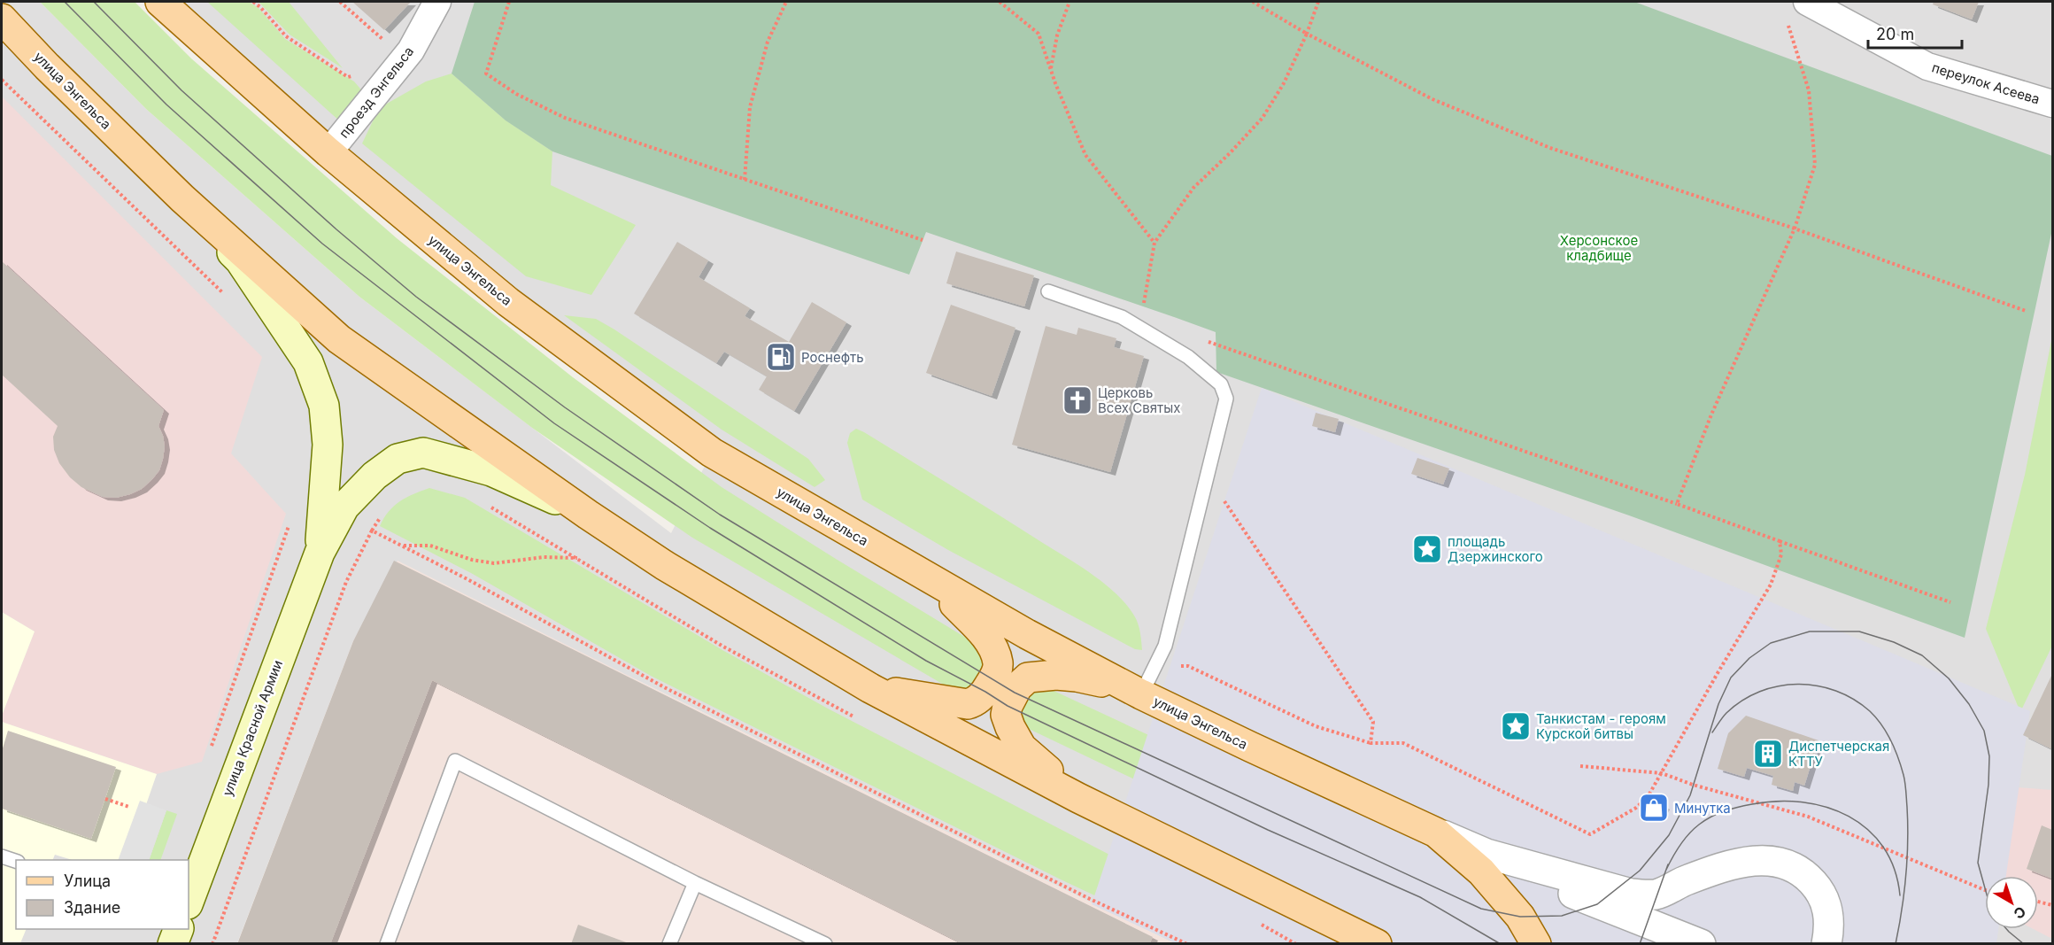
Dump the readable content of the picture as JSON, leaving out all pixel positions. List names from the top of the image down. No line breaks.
{"streets":{"main road":["улица Энгельса","улица Красной Армии"],"street":["переулок Асеева","проезд Энгельса"]},"crossings":[["улица Энгельса","проезд Энгельса"]],"parks":["Херсонское кладбище"],"places":{"fuel station":["Роснефть"],"church":["Церковь Всех Святых"],"place":["площадь Дзержинского","Танкистам - героям Курской битвы"],"building":["Диспетчерская КТТУ"],"shop":["Минутка"]},"legend":["Улица","Здание"],"scale_bar":"20 m","north":"bottom right"}
